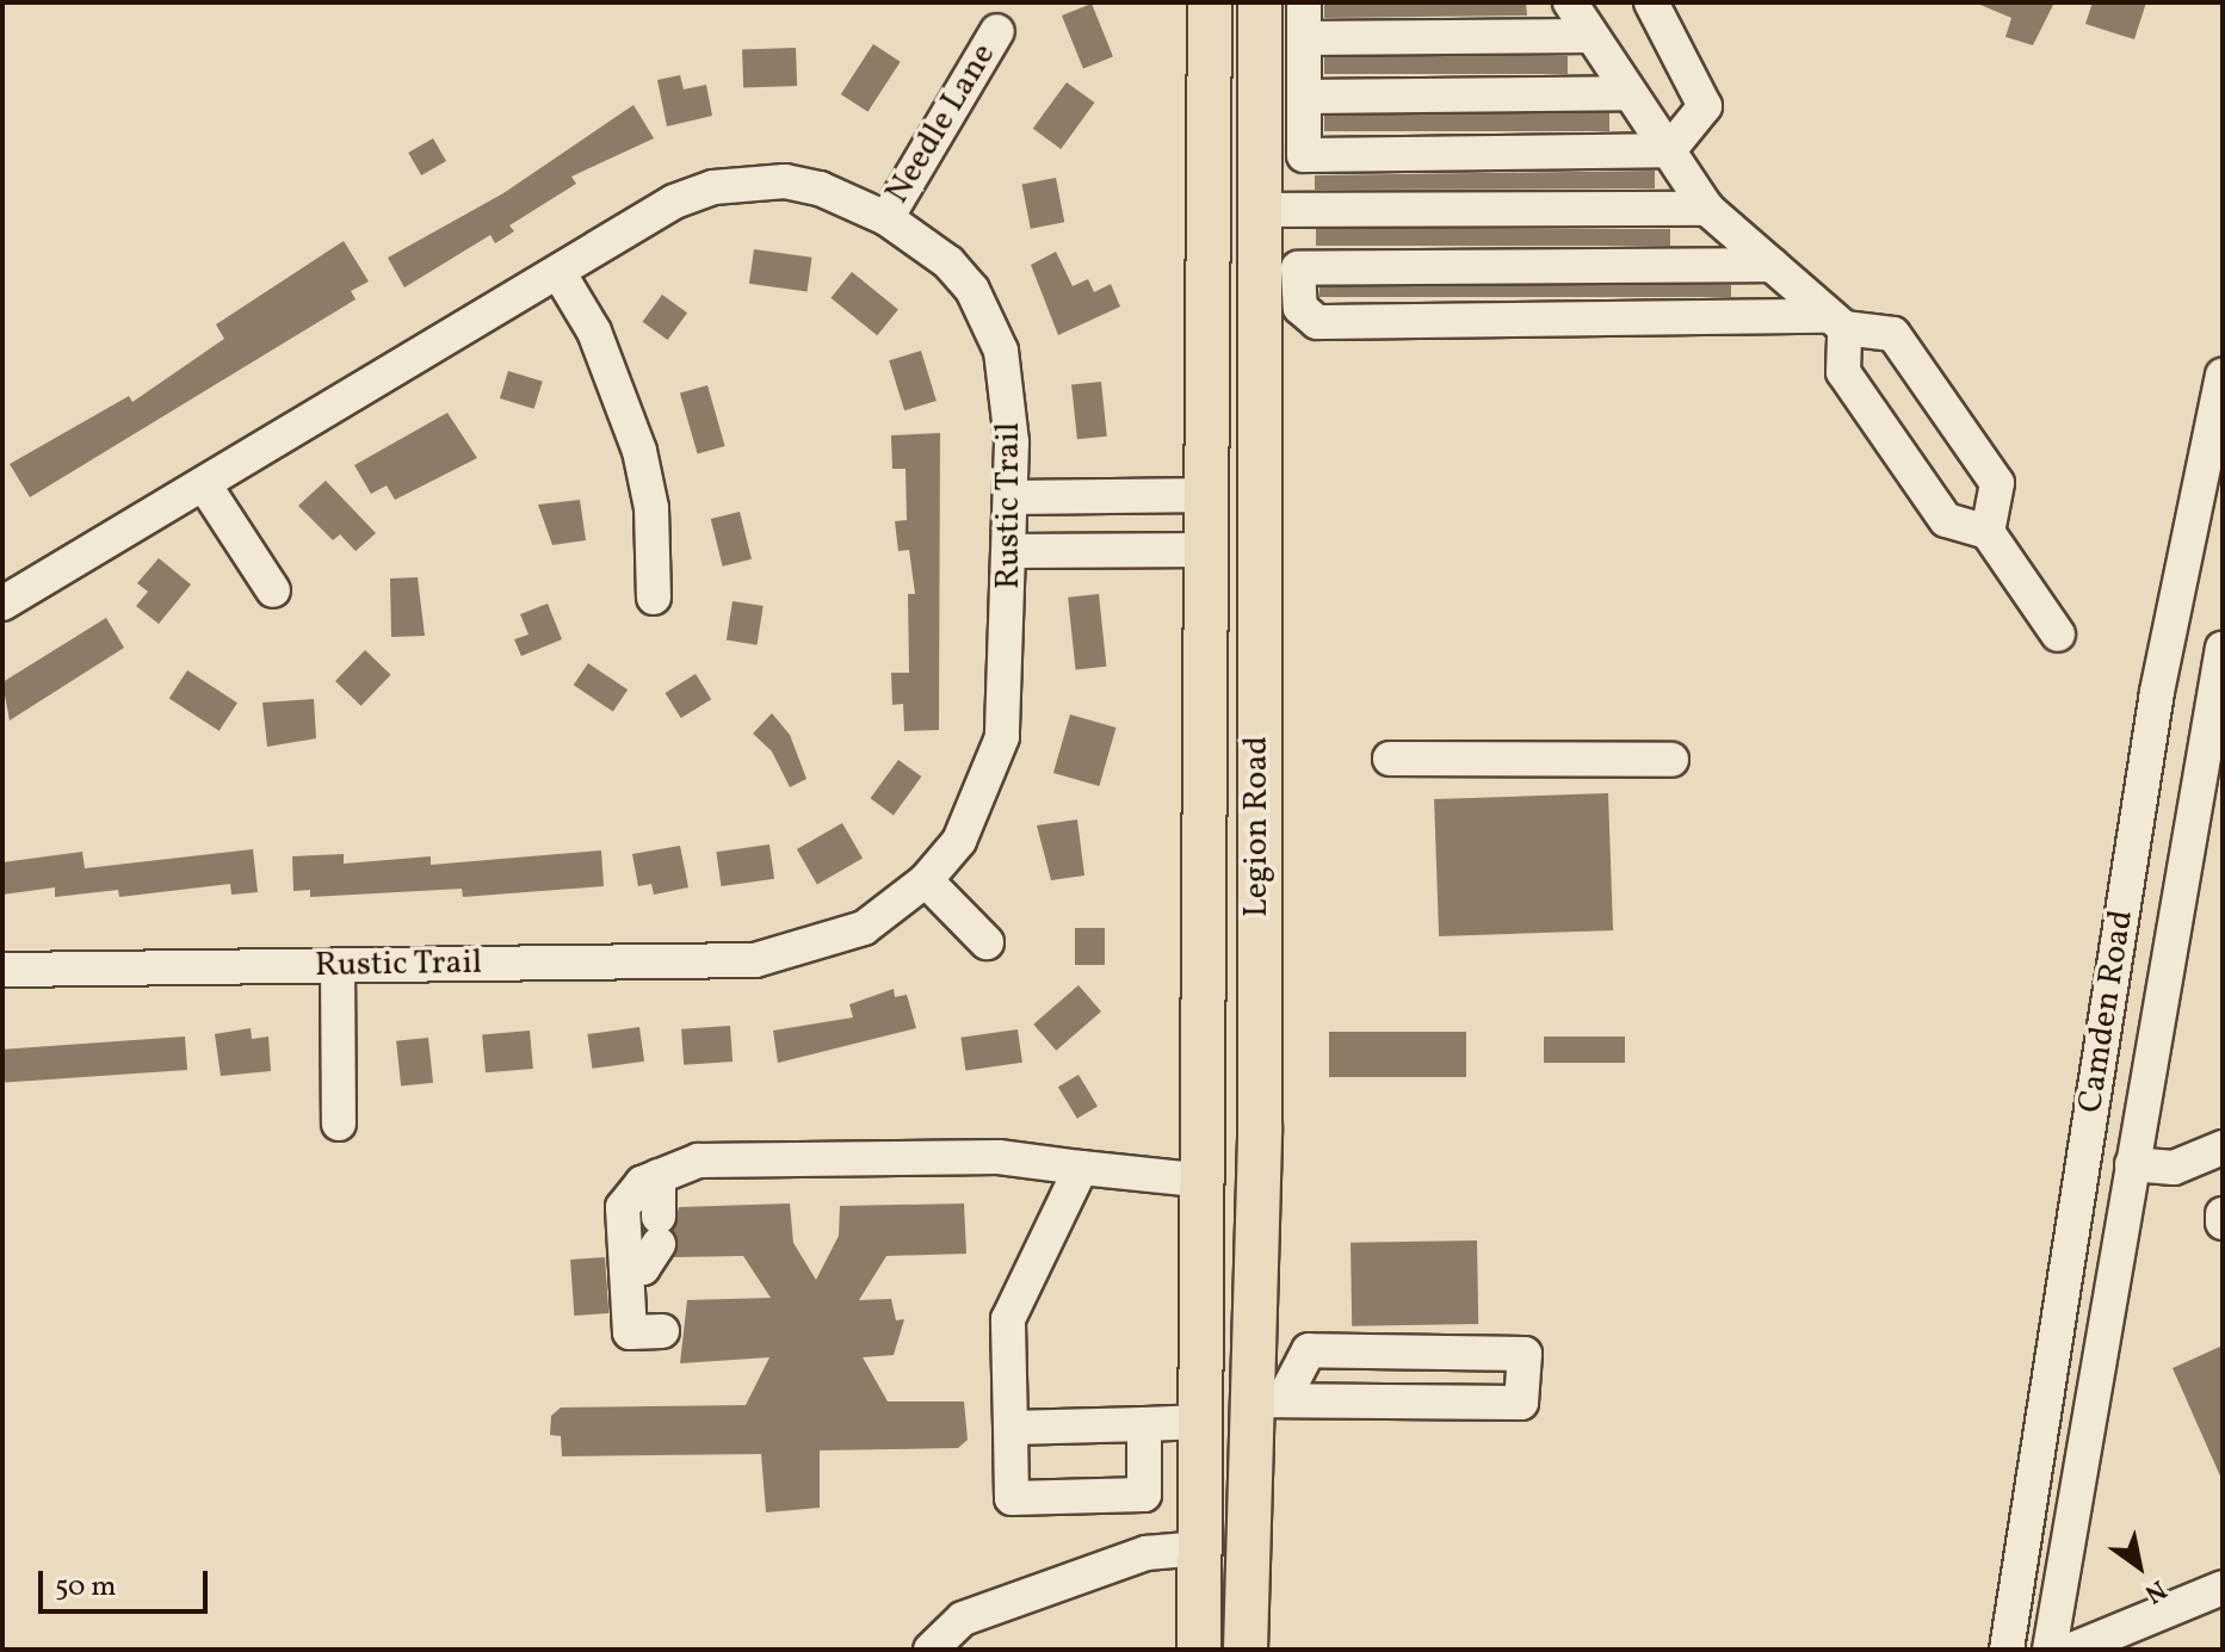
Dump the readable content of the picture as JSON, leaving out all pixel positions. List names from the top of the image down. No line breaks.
{"streets":{"main road":["Legion Road"],"street":["Needle Lane","Rustic Trail","Camden Road"]},"crossings":[["Needle Lane","Rustic Trail"]],"scale_bar":"50 m","north":"bottom right"}
